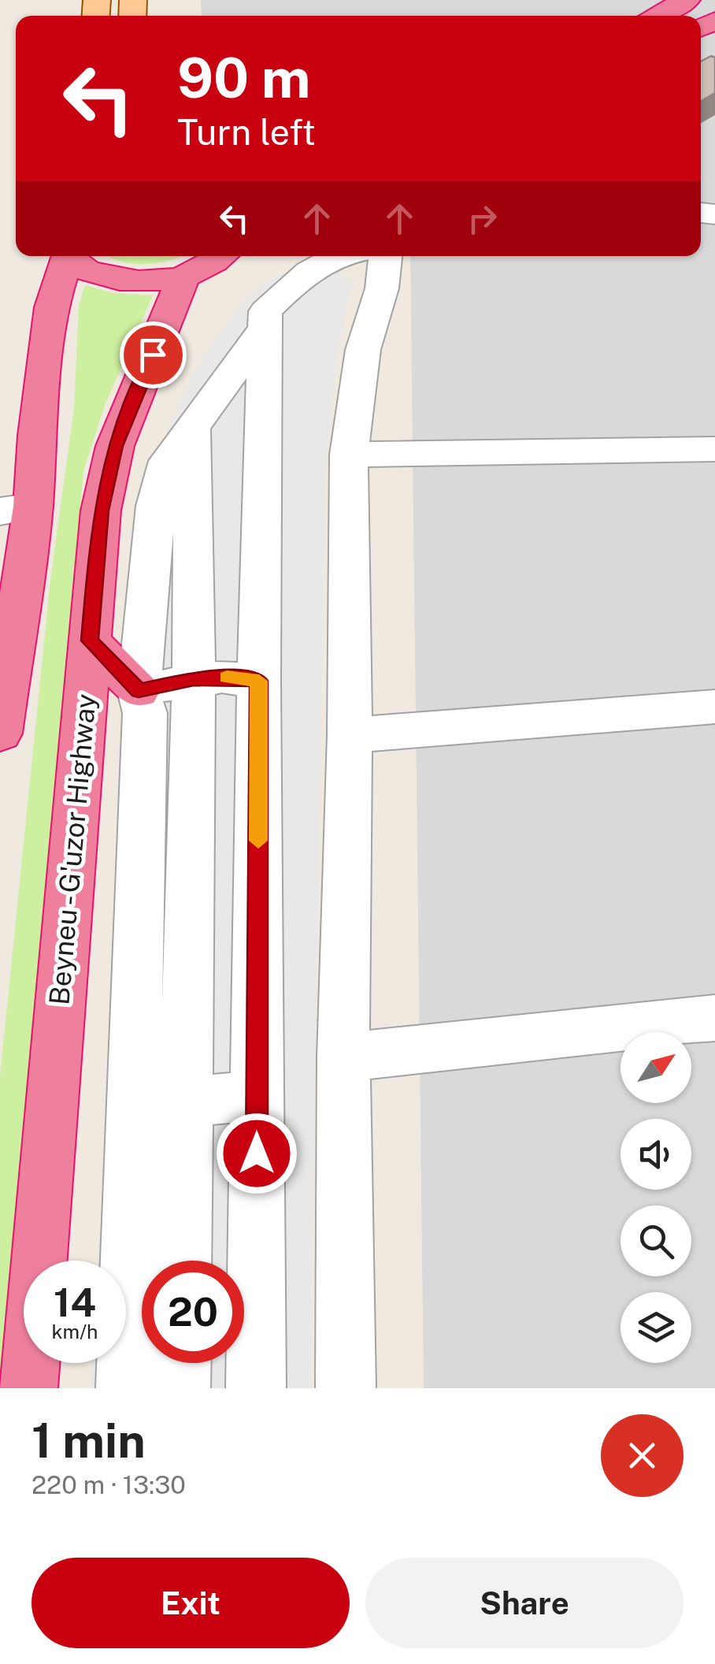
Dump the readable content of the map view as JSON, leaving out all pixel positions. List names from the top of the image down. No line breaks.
{"streets":{"highway":["Beyneu - G'uzor Highway"]},"north":"top right","page":{"turn":["90 m","Turn left"],"speed":"14 km/h","limit":"20","heading":["1 min","220 m · 13:30"],"buttons":["Exit","Share"]}}
